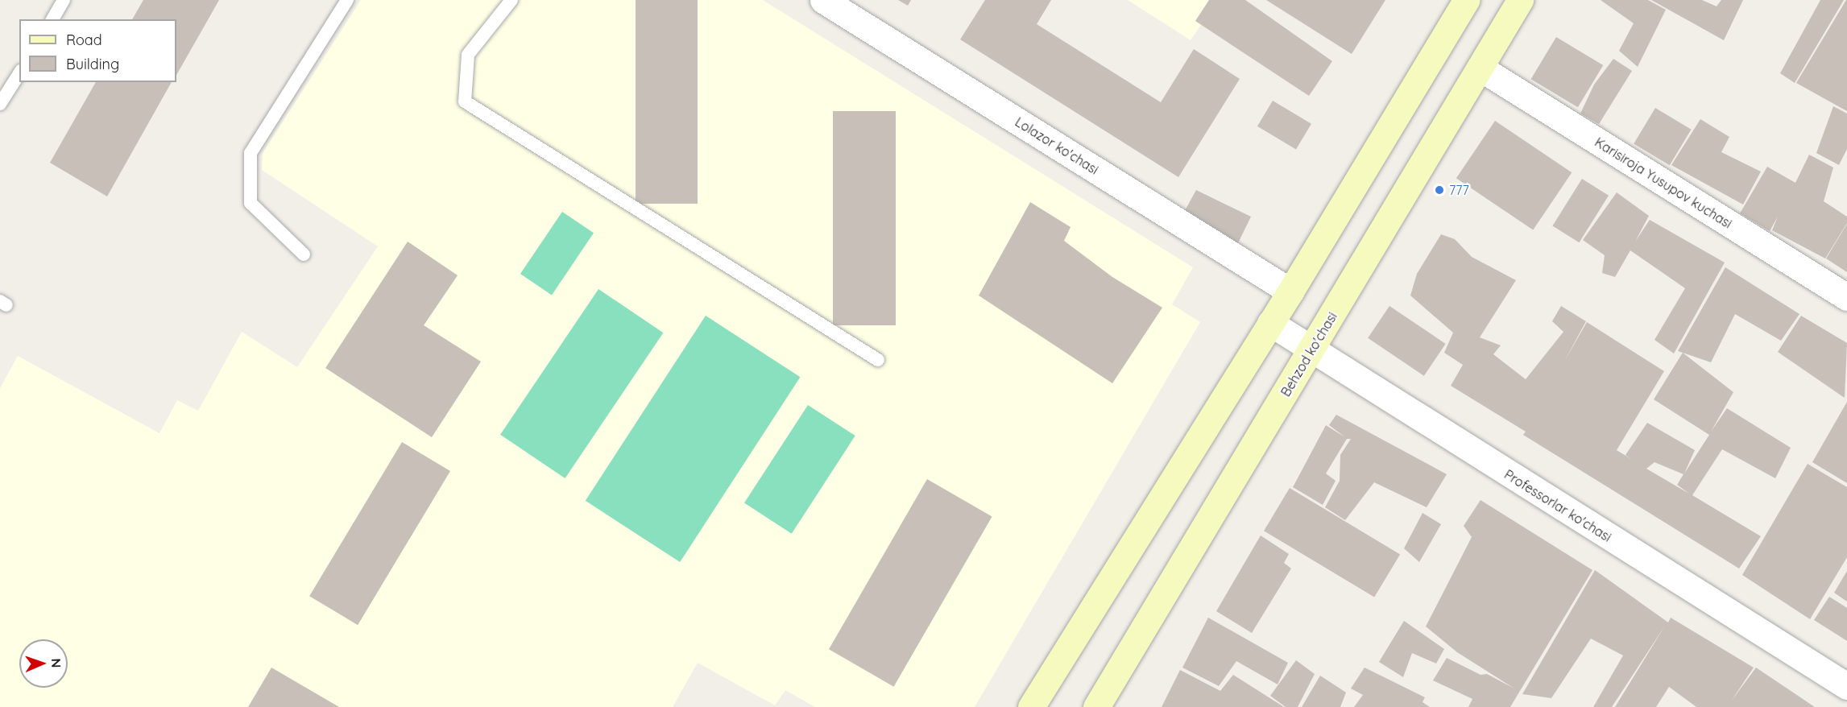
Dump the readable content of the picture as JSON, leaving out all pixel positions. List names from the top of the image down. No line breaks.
{"streets":{"street":["Lolazor ko'chasi","Karisiroja Yusupov kuchasi","Behzod ko'chasi","Professorlar ko'chasi"]},"crossings":[["Karisiroja Yusupov kuchasi","Behzod ko'chasi"],["Behzod ko'chasi","Professorlar ko'chasi"]],"places":["777"],"legend":["Road","Building"],"north":"right"}
